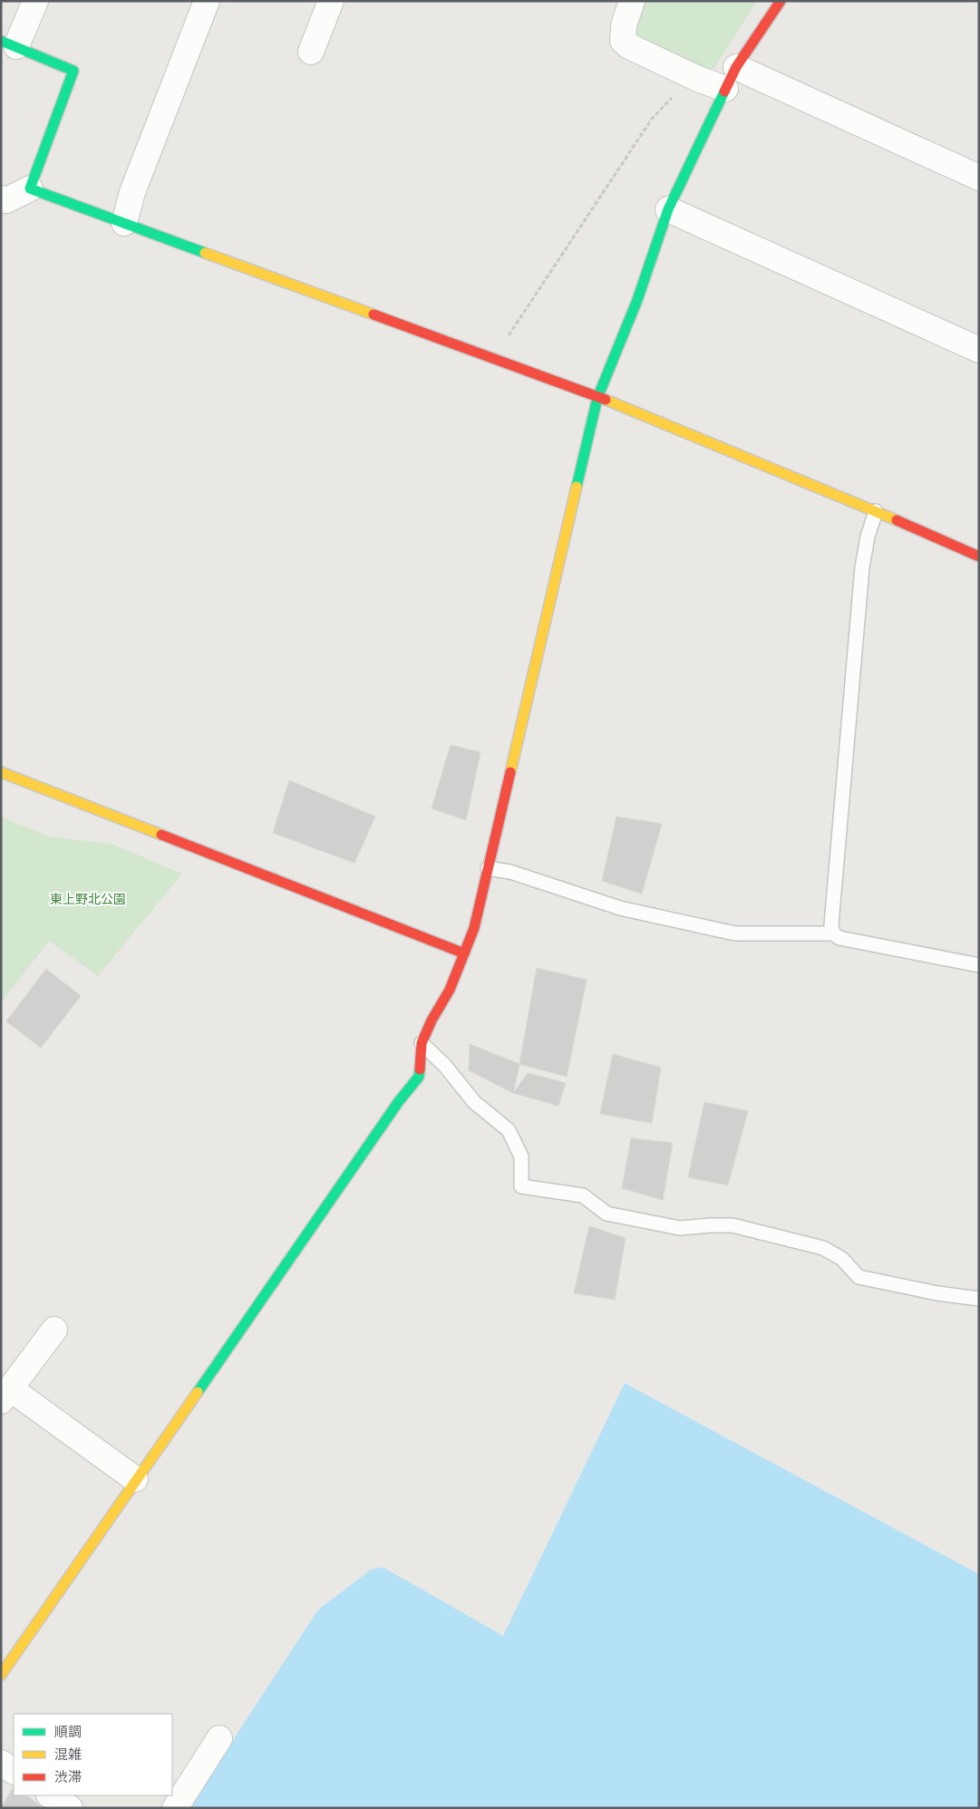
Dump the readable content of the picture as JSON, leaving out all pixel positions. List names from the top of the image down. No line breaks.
{"parks":["東上野北公園"],"legend":["順調","混雑","渋滞"]}
